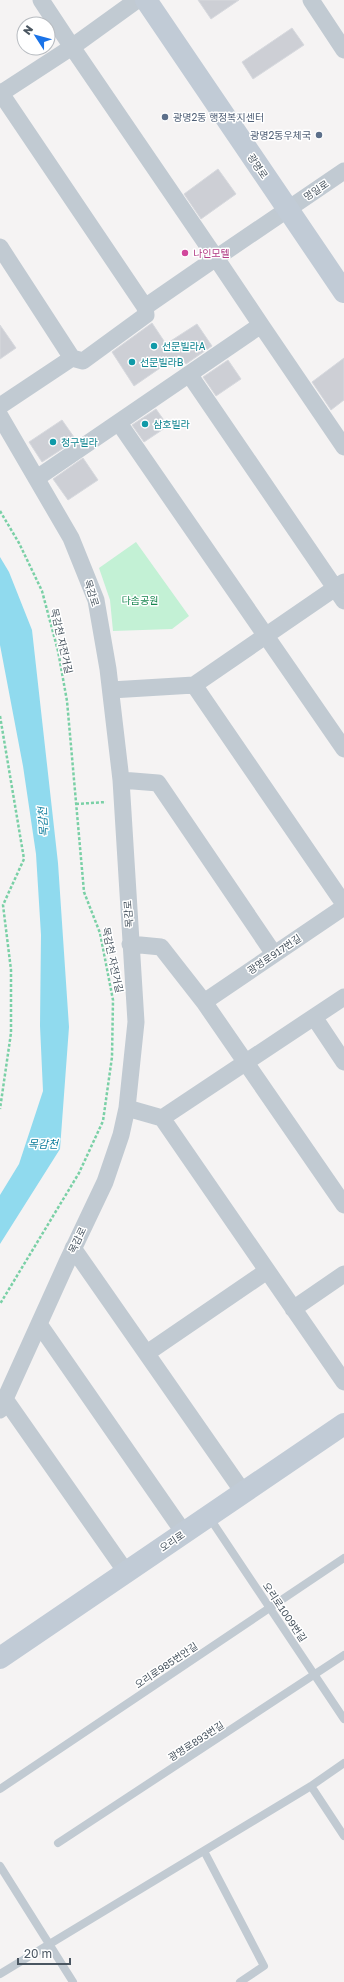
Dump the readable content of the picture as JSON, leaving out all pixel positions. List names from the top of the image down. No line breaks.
{"streets":{"main road":["광명로","오리로"],"street":["명일로","목감로","광명로917번길"],"lane":["오리로1009번길","오리로985번안길","광명로893번길"],"path":["목감천 자전거길"]},"crossings":[["광명로","명일로"],["오리로","오리로1009번길"],["오리로1009번길","오리로985번안길"],["오리로1009번길","광명로893번길"]],"water":["목감천"],"parks":["다솜공원"],"places":["광명2동 행정복지센터","광명2동우체국","나인모텔","선문빌라A","선문빌라B","삼호빌라","청구빌라"],"scale_bar":"20 m","north":"top left"}
